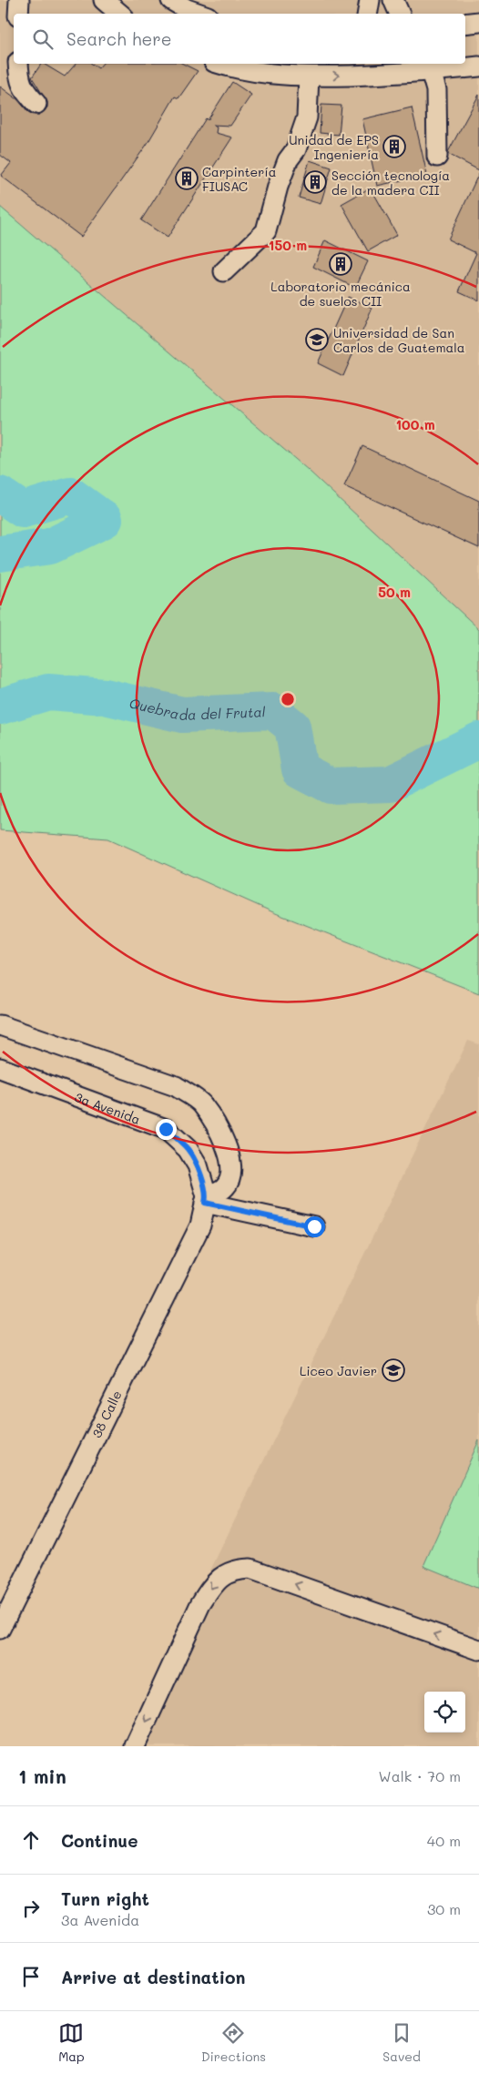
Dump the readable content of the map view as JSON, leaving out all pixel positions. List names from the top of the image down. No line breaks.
{"streets":{"street":["3a Avenida","38 Calle"]},"crossings":[["3a Avenida","38 Calle"]],"water":["Quebrada del Frutal"],"places":{"building":["Unidad de EPS Ingeniería","Carpintería FIUSAC","Sección tecnología de la madera CII","Laboratorio mecánica de suelos CII"],"school or university":["Universidad de San Carlos de Guatemala","Liceo Javier"]},"page":{"search":"Search here","heading":["1 min","Walk · 70 m"],"list":[["Continue","40 m"],["Turn right","3a Avenida","30 m"],"Arrive at destination"],"nav":["Map","Directions","Saved"]},"rings":["150 m","100 m","50 m"]}
